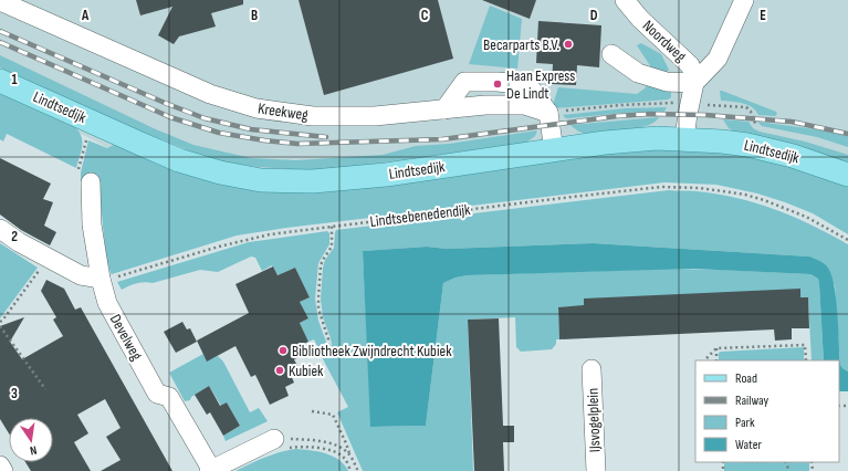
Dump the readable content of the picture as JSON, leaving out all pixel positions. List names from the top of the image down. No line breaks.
{"streets":{"main road":["Lindtsedijk"],"street":["Noordweg","Kreekweg","Develweg","IJsvogelplein"],"path":["Lindtsebenedendijk"]},"crossings":[["Lindtsebenedendijk","Develweg"]],"places":["Becarparts B.V.","Haan Express De Lindt","Bibliotheek Zwijndrecht Kubiek","Kubiek"],"legend":["Road","Railway","Park","Water"],"north":"bottom","grid":{"columns":["A","B","C","D","E"],"rows":["1","2","3"]}}
